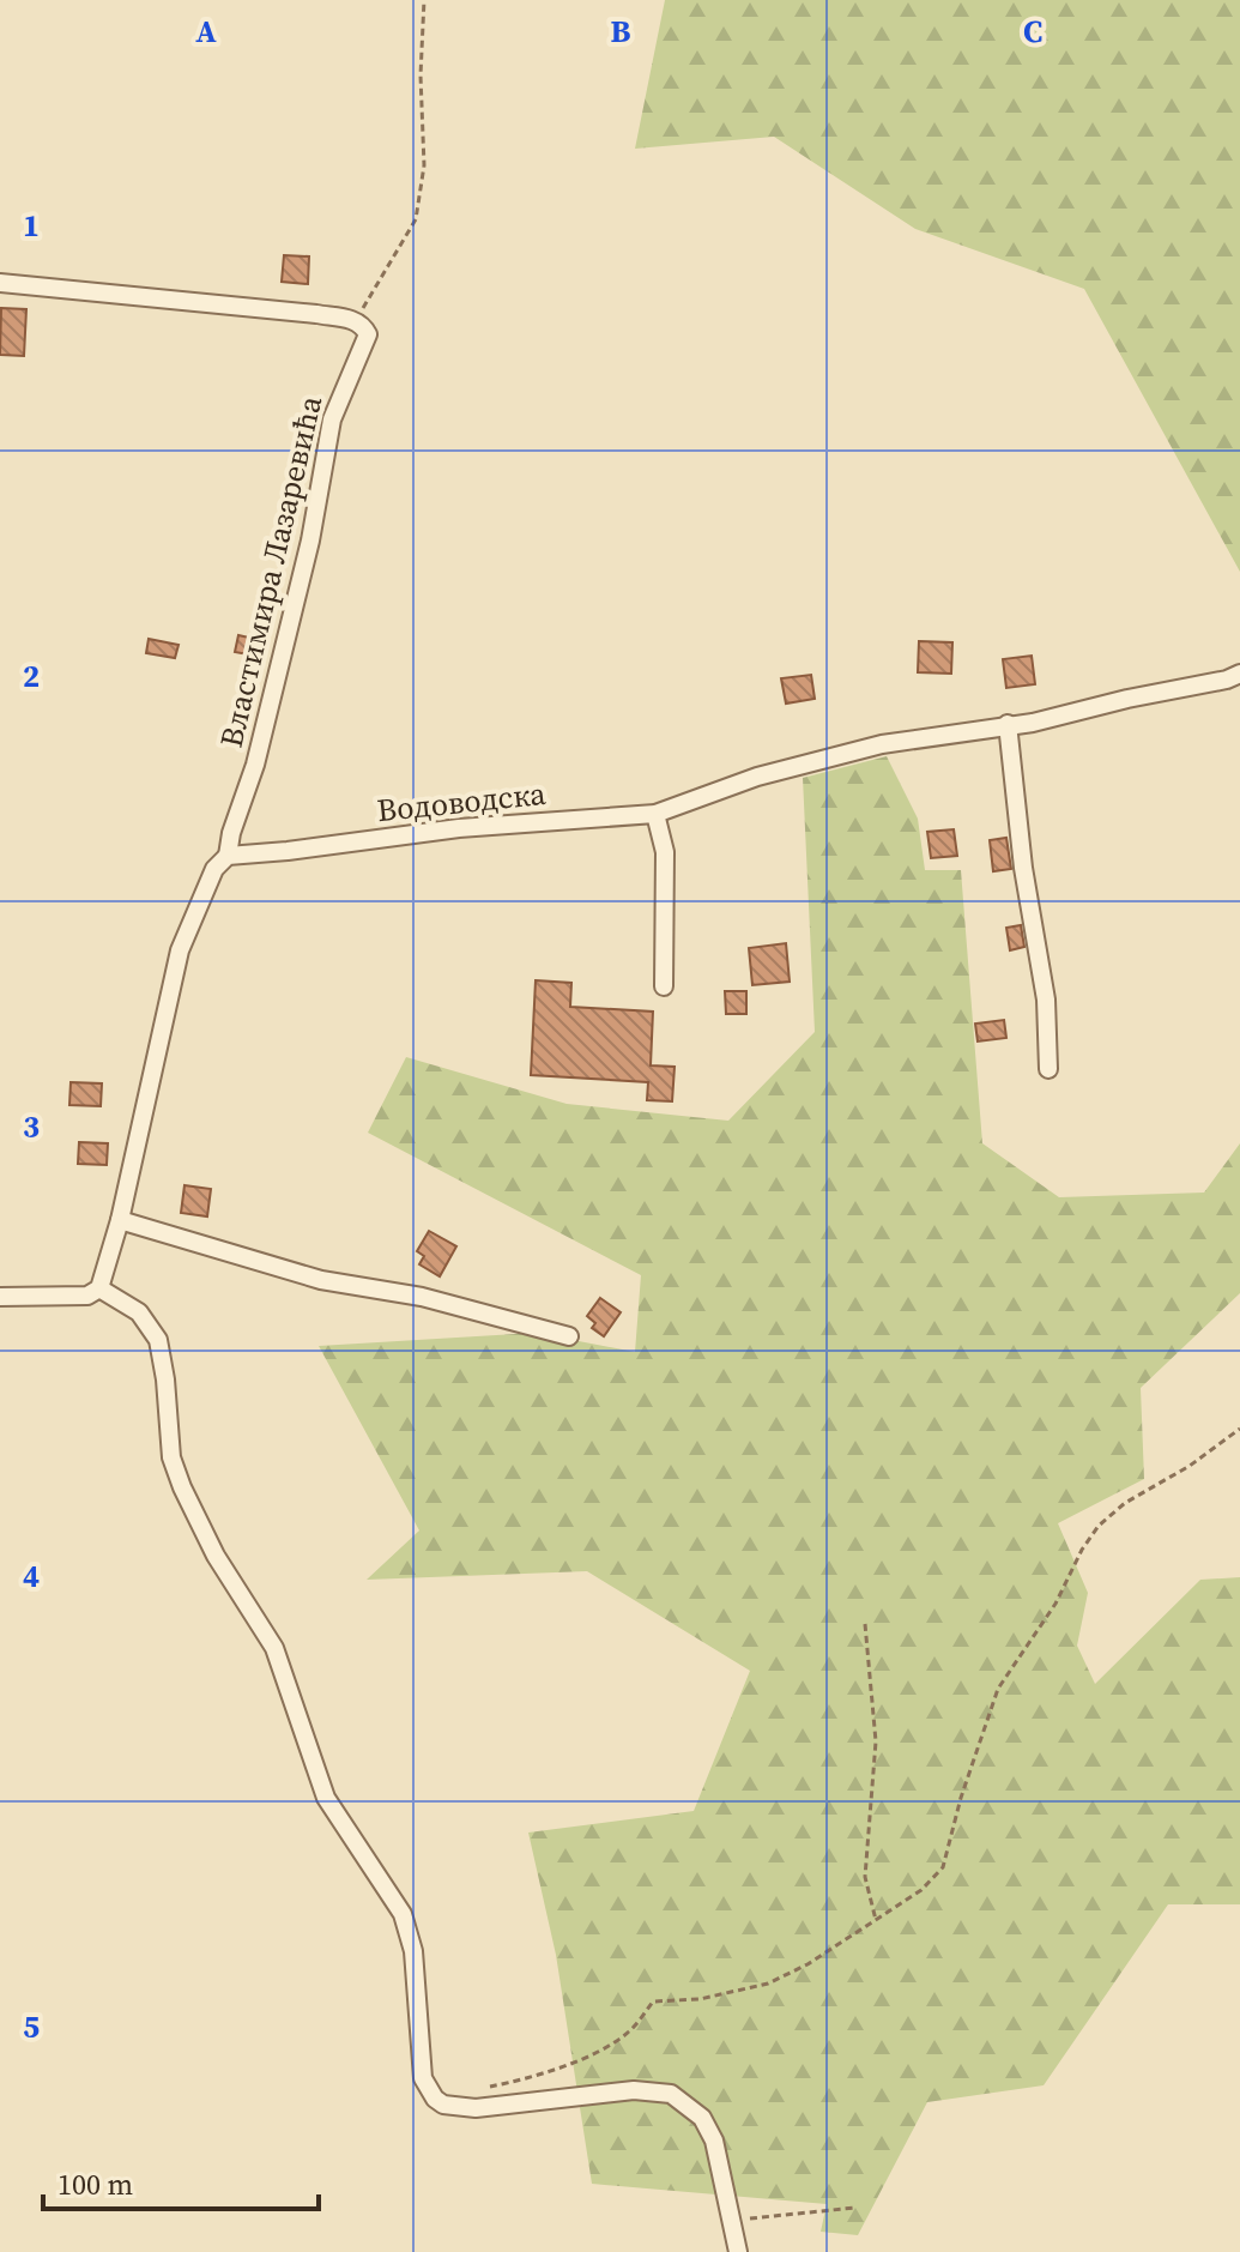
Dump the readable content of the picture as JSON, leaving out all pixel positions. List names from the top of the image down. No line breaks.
{"streets":{"street":["Властимира Лазаревића","Водоводска"]},"crossings":[["Властимира Лазаревића","Водоводска"]],"scale_bar":"100 m","grid":{"columns":["A","B","C"],"rows":["1","2","3","4","5"]}}
